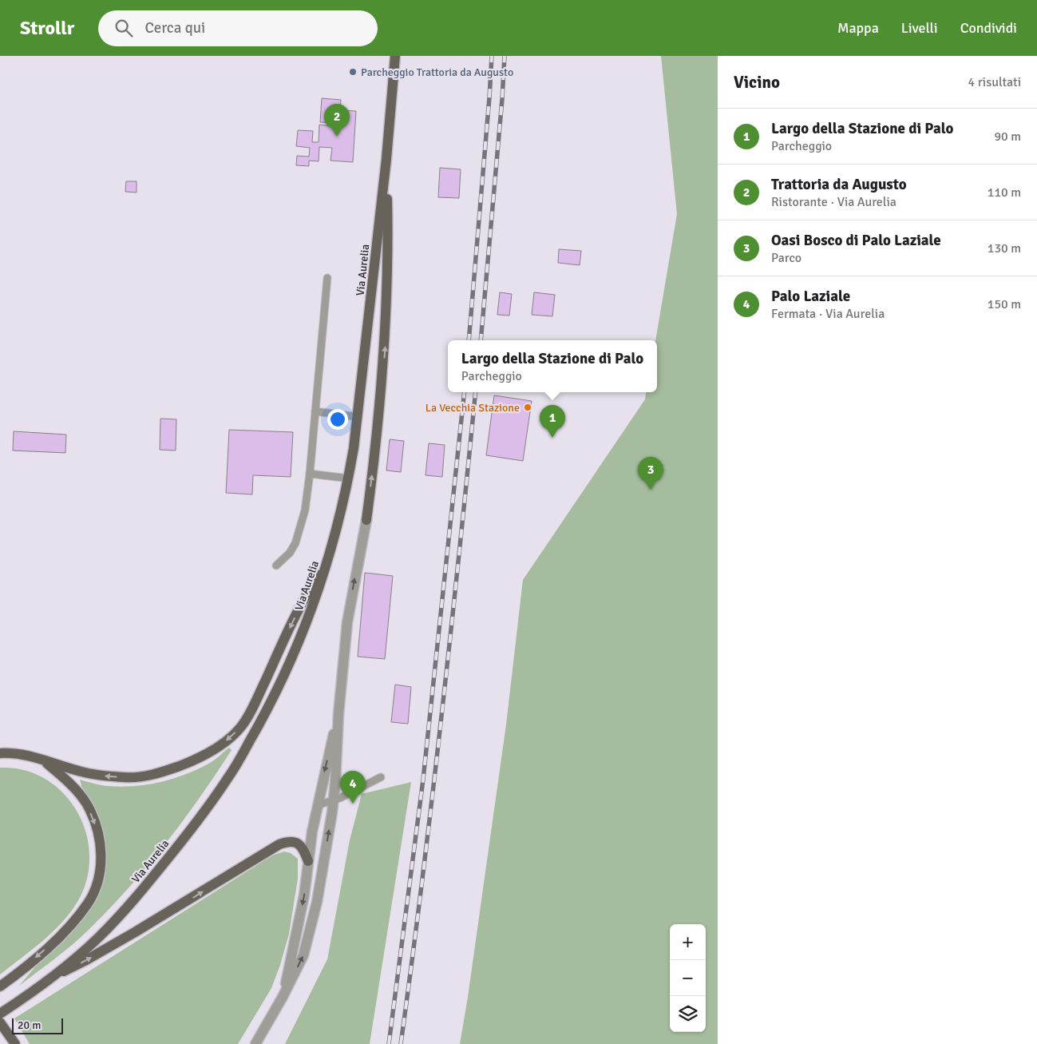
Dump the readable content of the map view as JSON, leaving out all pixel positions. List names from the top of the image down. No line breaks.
{"streets":{"main road":["Via Aurelia"]},"places":["Parcheggio Trattoria da Augusto","La Vecchia Stazione"],"scale_bar":"20 m","page":{"header":"Strollr","search":"Cerca qui","nav":["Mappa","Livelli","Condividi"],"heading":["Vicino","4 risultati"],"pins":["2","1","3","4"],"list":[{"mark":"1","name":"Largo della Stazione di Palo","note":"Parcheggio","value":"90 m"},{"mark":"2","name":"Trattoria da Augusto","note":"Ristorante · Via Aurelia","value":"110 m"},{"mark":"3","name":"Oasi Bosco di Palo Laziale","note":"Parco","value":"130 m"},{"mark":"4","name":"Palo Laziale","note":"Fermata · Via Aurelia","value":"150 m"}],"popup":["Largo della Stazione di Palo","Parcheggio"],"map_buttons":["+","−"],"scale":"20 m"}}
